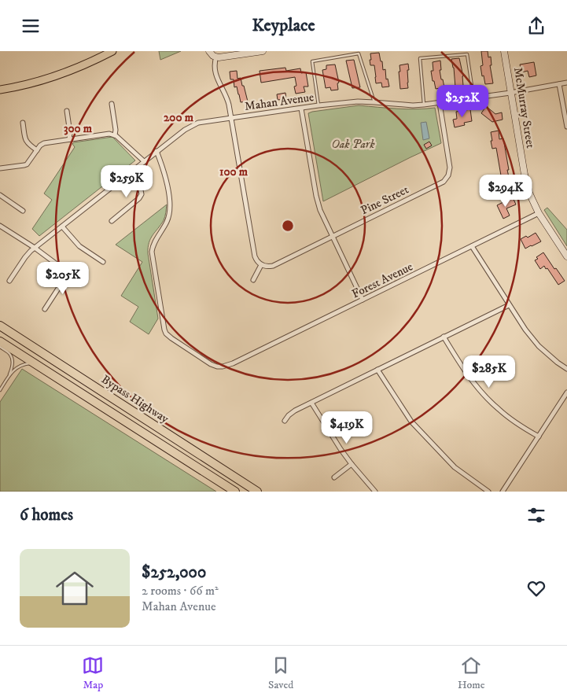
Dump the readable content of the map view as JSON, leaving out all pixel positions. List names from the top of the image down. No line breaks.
{"streets":{"highway":["Bypass Highway"],"street":["Mahan Avenue","McMurray Street","Pine Street","Forest Avenue"]},"crossings":[["Mahan Avenue","McMurray Street"],["Mahan Avenue","Pine Street"],["Mahan Avenue","Forest Avenue"],["McMurray Street","Forest Avenue"]],"parks":["Oak Park"],"page":{"header":"Keyplace","price":["$252K","$259K","$294K","$205K","$285K","$419K"],"heading":"6 homes","list":[{"name":"$252,000","note":"2 rooms · 66 m² · Mahan Avenue"}],"tabs":["Map","Saved","Home"]},"rings":["200 m","300 m","100 m"]}
